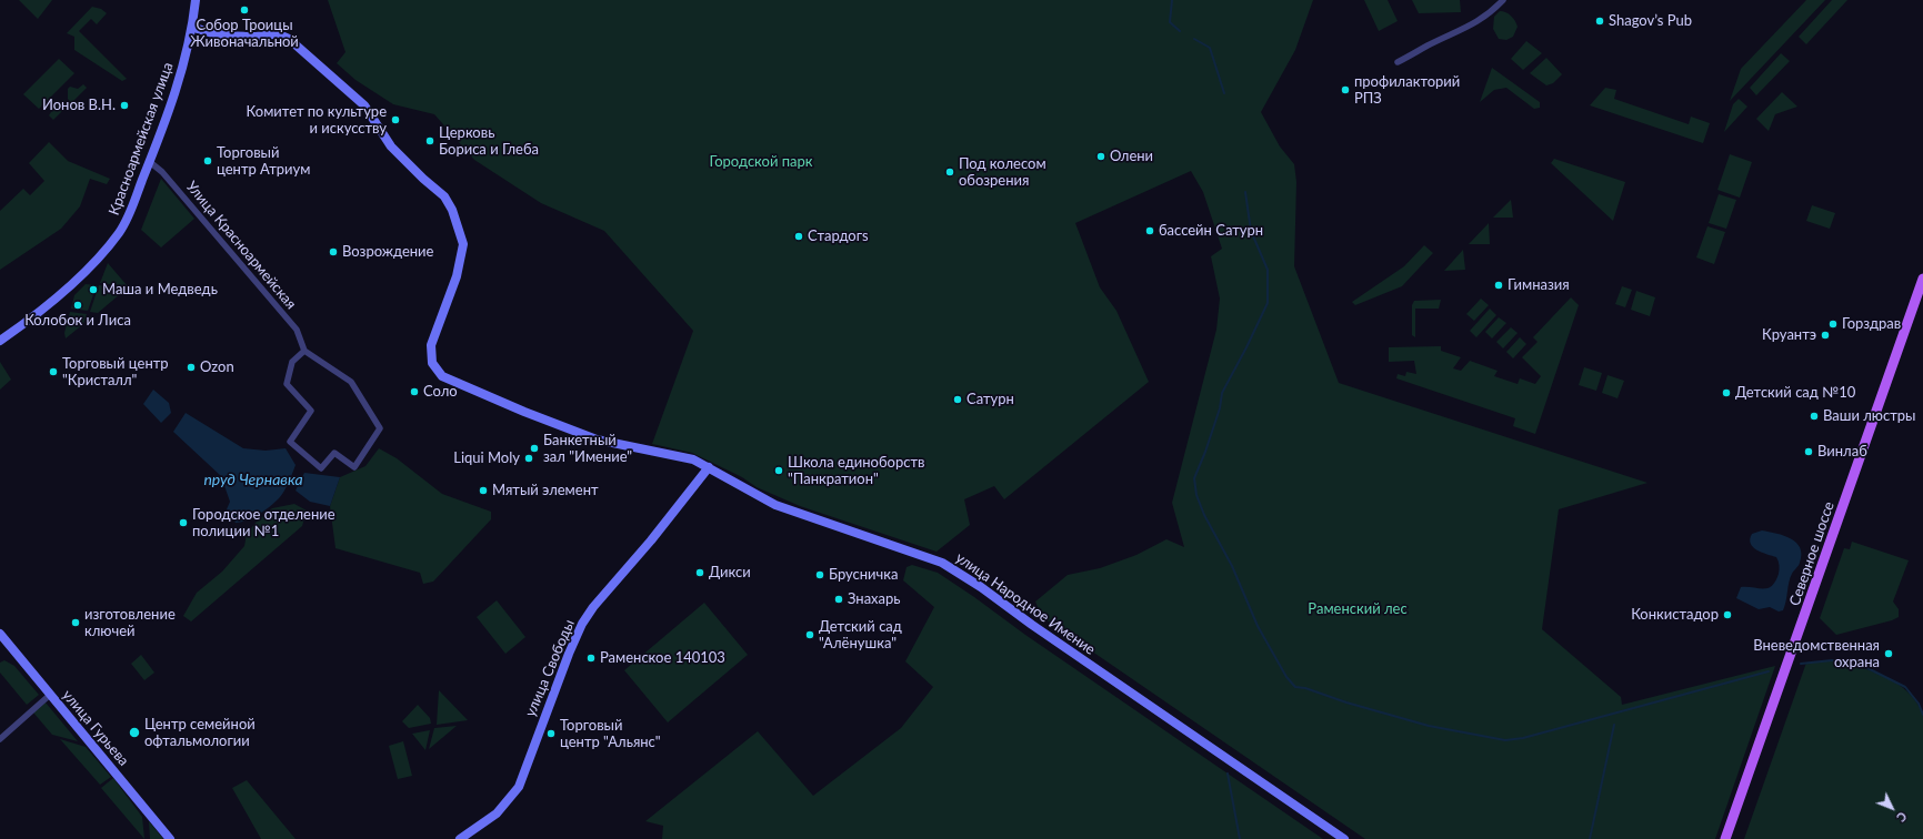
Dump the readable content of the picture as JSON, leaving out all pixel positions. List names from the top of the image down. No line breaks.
{"streets":{"main road":["Северное шоссе"],"street":["Красноармейская улица","Улица Красноармейская","улица Народное Имение","улица Свободы","улица Гурьева"]},"crossings":[["Красноармейская улица","Улица Красноармейская"],["Красноармейская улица","улица Народное Имение"],["улица Народное Имение","улица Свободы"]],"water":["пруд Чернавка"],"parks":["Городской парк","Раменский лес"],"places":["Собор Троицы Живоначальной","Shagov’s Pub","профилакторий РПЗ","Ионов В.Н.","Комитет по культуре и искусству","Церковь Бориса и Глеба","Олени","Торговый центр Атриум","Под колесом обозрения","бассейн Сатурн","Стардогs","Возрождение","Гимназия","Маша и Медведь","Колобок и Лиса","Горздрав","Круантэ","Ozon","Торговый центр \"Кристалл\"","Соло","Детский сад №10","Сатурн","Ваши люстры","Банкетный зал \"Имение\"","Винлаб","Liqui Moly","Школа единоборств \"Панкратион\"","Мятый элемент","Городское отделение полиции №1","Дикси","Брусничка","Знахарь","Конкистадор","изготовление ключей","Детский сад \"Алёнушка\"","Вневедомственная охрана","Раменское 140103","Центр семейной офтальмологии","Торговый центр \"Альянс\""],"north":"bottom right"}
